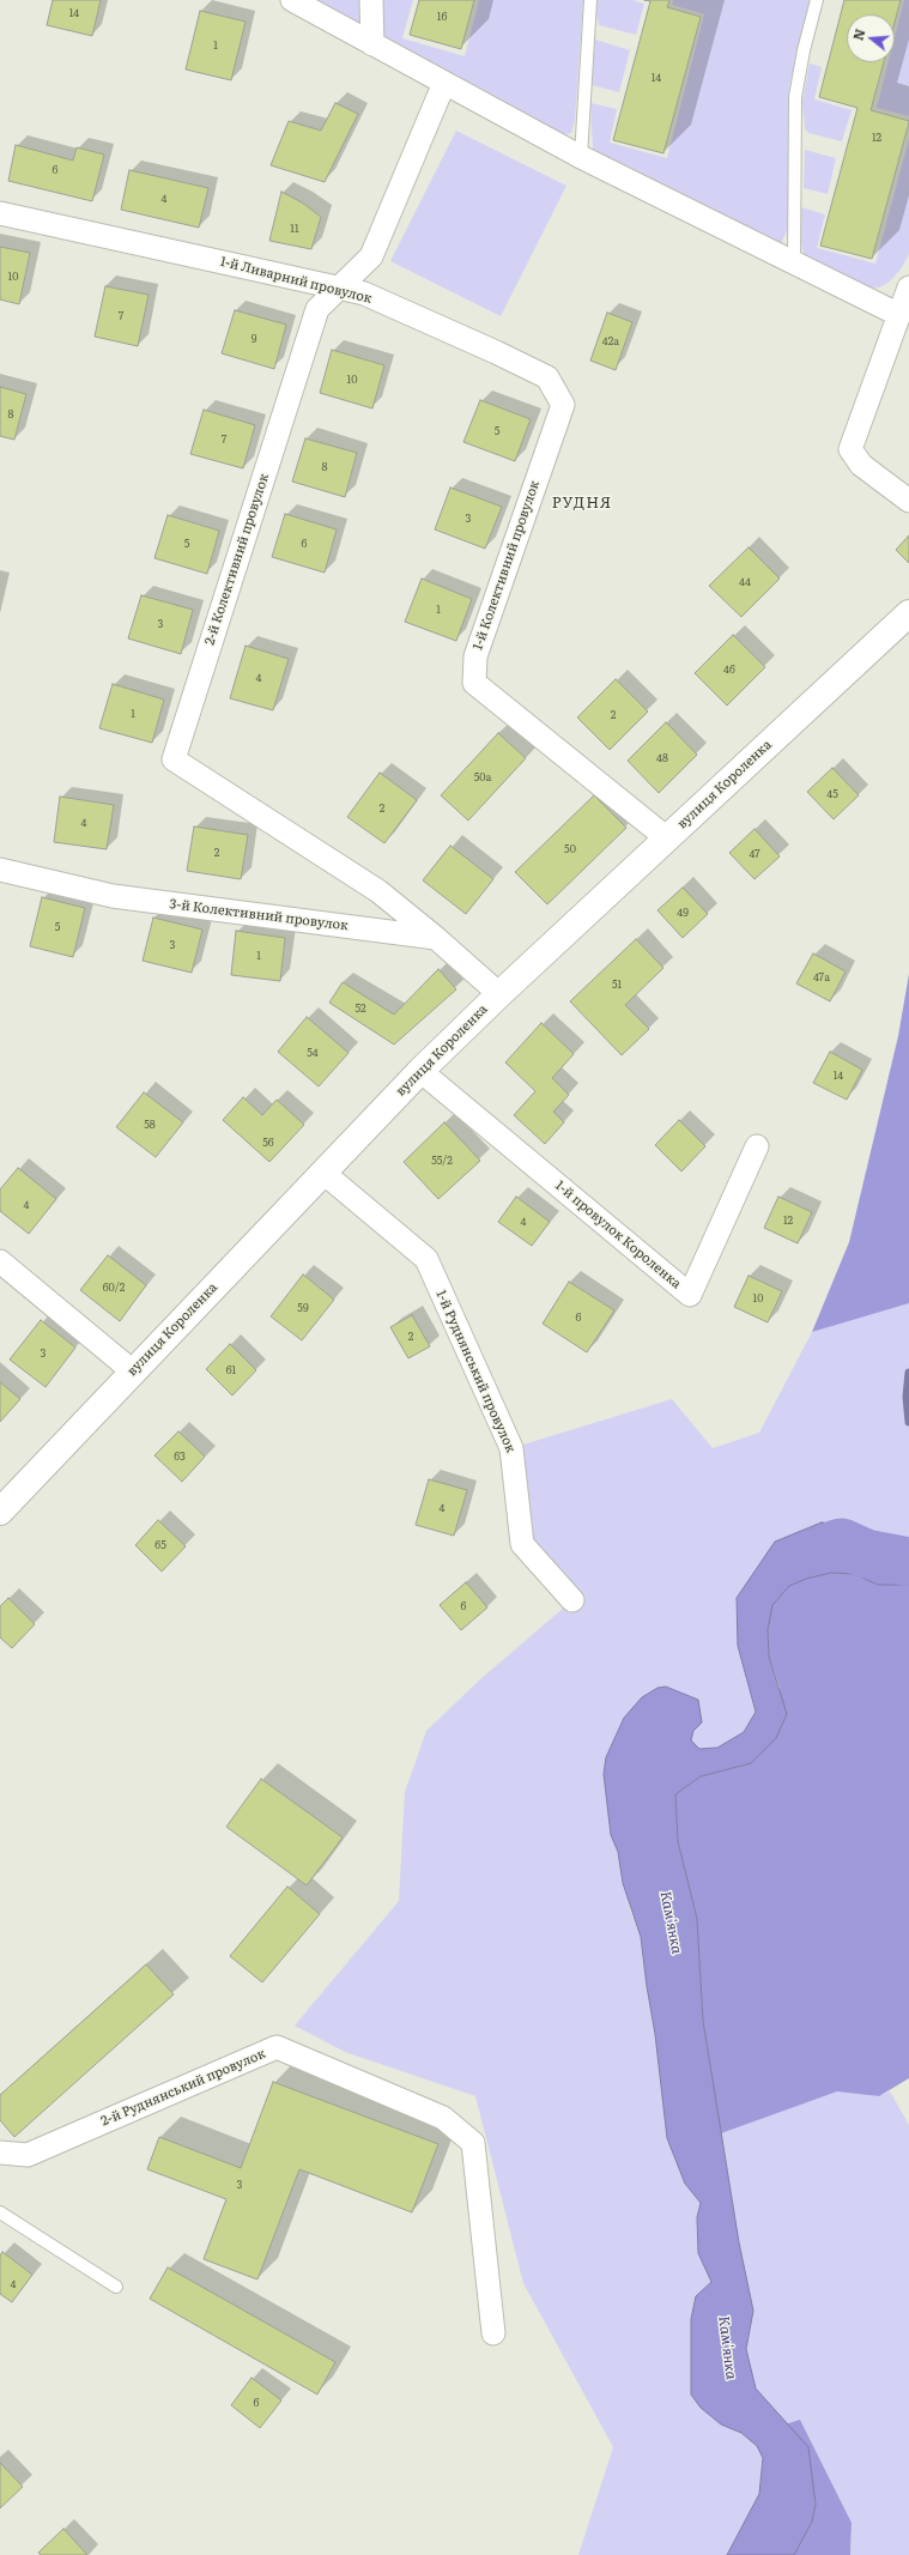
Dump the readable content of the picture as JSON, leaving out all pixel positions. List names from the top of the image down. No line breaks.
{"streets":{"street":["1-й Ливарний провулок","2-й Колективний провулок","1-й Колективний провулок","вулиця Короленка","3-й Колективний провулок","1-й провулок Короленка","1-й Руднянський провулок","2-й Руднянський провулок"]},"crossings":[["1-й Ливарний провулок","2-й Колективний провулок"],["1-й Ливарний провулок","1-й Колективний провулок"],["2-й Колективний провулок","3-й Колективний провулок"],["1-й Колективний провулок","вулиця Короленка"],["вулиця Короленка","1-й провулок Короленка"],["вулиця Короленка","1-й Руднянський провулок"]],"districts":["РУДНЯ"],"water":["Кам'янка"],"house_numbers":["14","16","1","14","12","6","4","11","10","7","9","42а","10","8","5","7","8","3","5","6","44","1","3","46","4","1","2","48","50а","45","2","4","50","2","47","49","5","3","1","47а","51","52","54","14","58","56","55/2","4","12","4","60/2","10","59","6","2","3","61","63","4","65","6","3","4","6"],"north":"left"}
